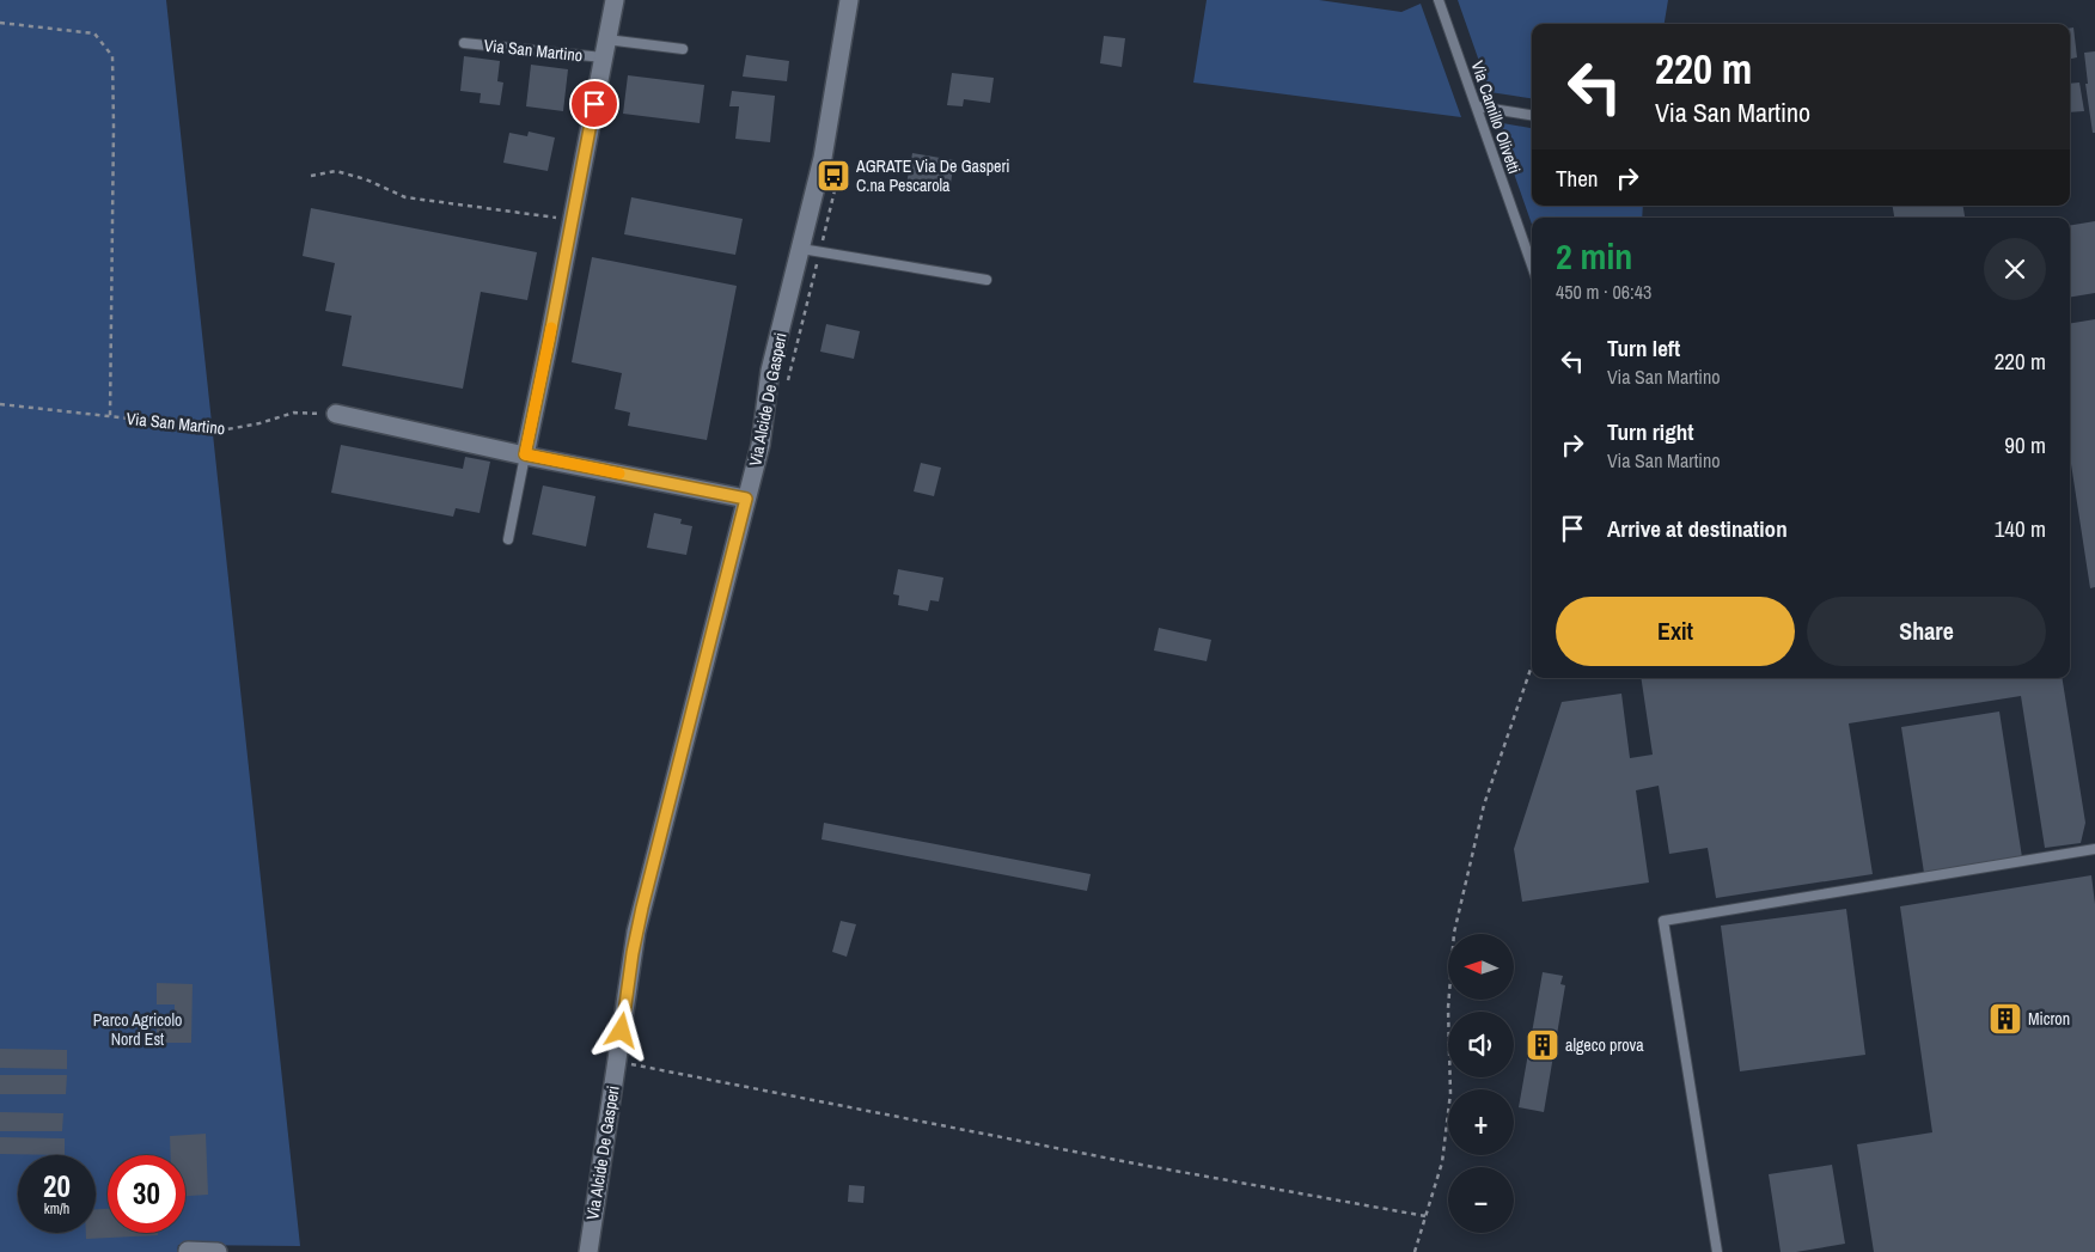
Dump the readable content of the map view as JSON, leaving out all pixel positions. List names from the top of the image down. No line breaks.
{"streets":{"street":["Via San Martino","Via Alcide De Gasperi"],"lane":["Via Camillo Olivetti"]},"parks":["Parco Agricolo Nord Est"],"places":{"bus stop":["AGRATE Via De Gasperi C.na Pescarola"],"building":["Micron","algeco prova"]},"north":"left","page":{"turn":["220 m","Via San Martino"],"then":"Then","heading":["2 min","450 m · 06:43"],"list":[{"name":"Turn left","note":"Via San Martino","value":"220 m"},{"name":"Turn right","note":"Via San Martino","value":"90 m"},{"name":"Arrive at destination","value":"140 m"}],"buttons":["Exit","Share"],"map_buttons":["+","−"],"speed":"20 km/h","limit":"30"}}
